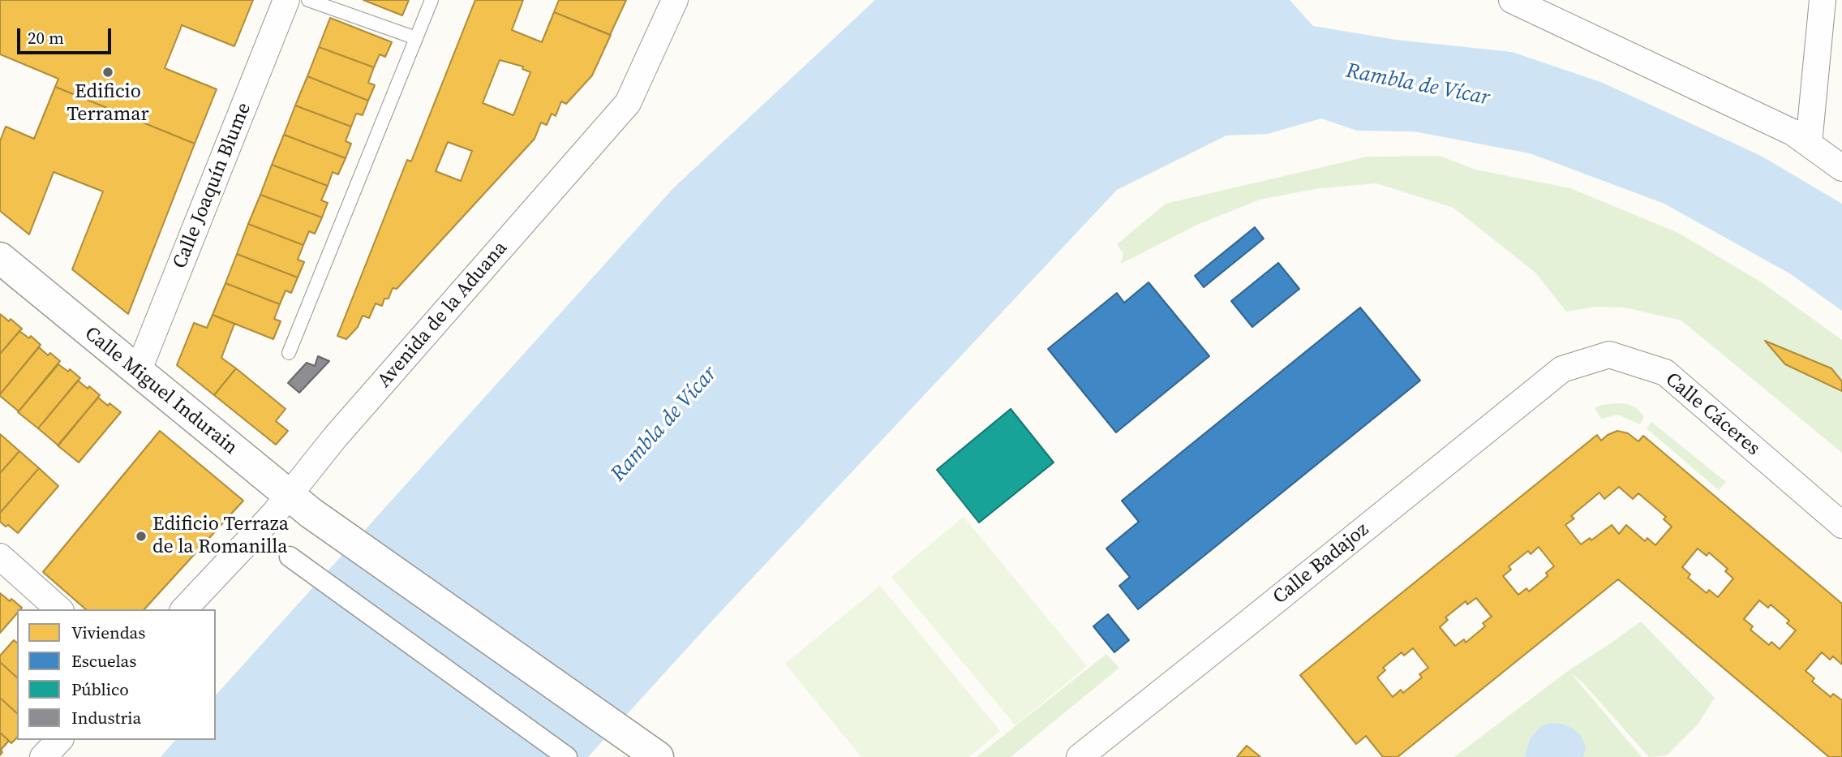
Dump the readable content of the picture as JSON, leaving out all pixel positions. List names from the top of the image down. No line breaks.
{"streets":{"street":["Calle Joaquín Blume","Avenida de la Aduana","Calle Miguel Indurain","Calle Cáceres","Calle Badajoz"]},"crossings":[["Calle Joaquín Blume","Calle Miguel Indurain"],["Avenida de la Aduana","Calle Miguel Indurain"],["Calle Cáceres","Calle Badajoz"]],"water":["Rambla de Vícar"],"places":["Edificio Terramar","Edificio Terraza de la Romanilla"],"legend":["Viviendas","Escuelas","Público","Industria"],"scale_bar":"20 m"}
